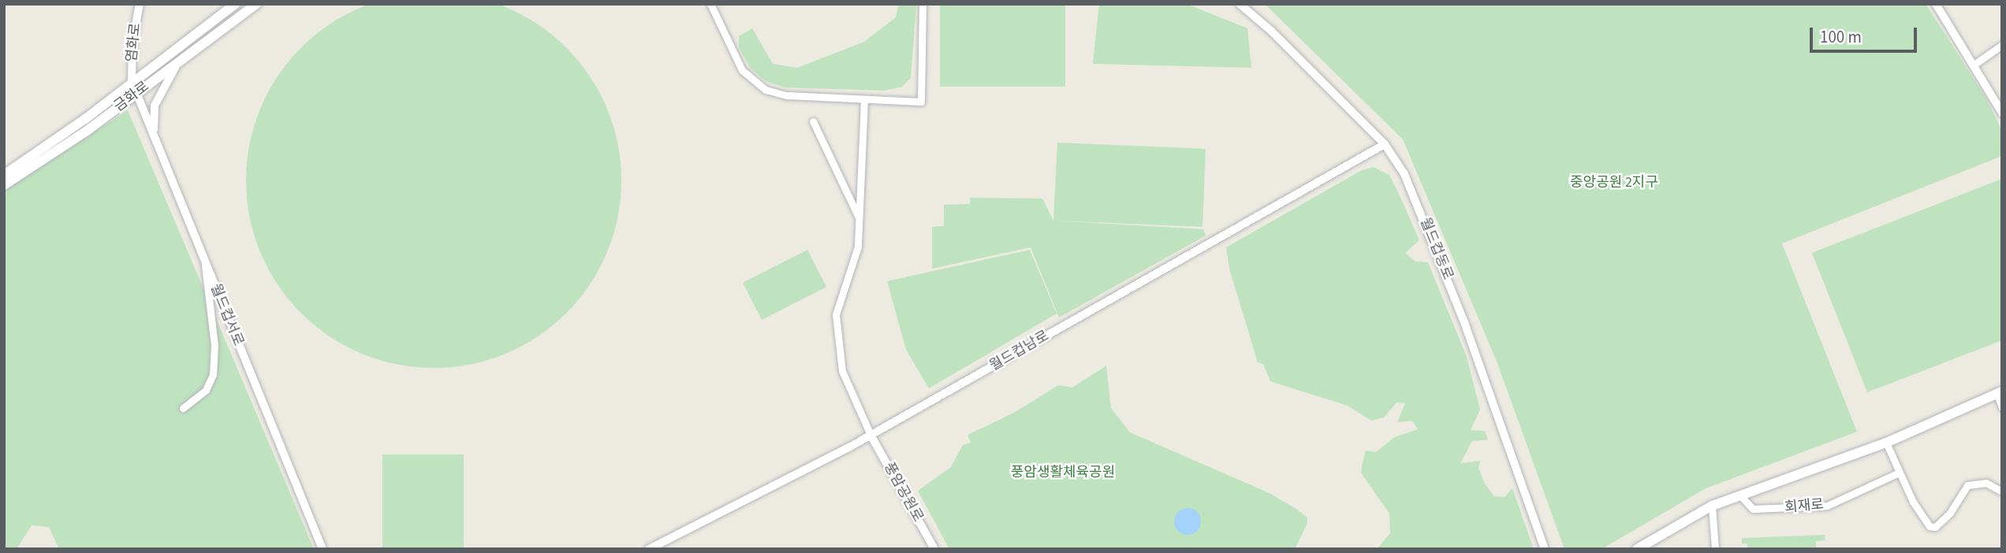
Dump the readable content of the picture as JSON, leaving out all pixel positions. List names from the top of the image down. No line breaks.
{"streets":{"main road":["금화로","회재로"],"street":["염화로","월드컵동로","월드컵서로","월드컵남로","풍암공원로"]},"crossings":[["염화로","금화로"],["염화로","월드컵서로"],["금화로","월드컵서로"],["월드컵동로","월드컵남로"],["월드컵남로","풍암공원로"]],"parks":["중앙공원 2지구","풍암생활체육공원"],"scale_bar":"100 m"}
